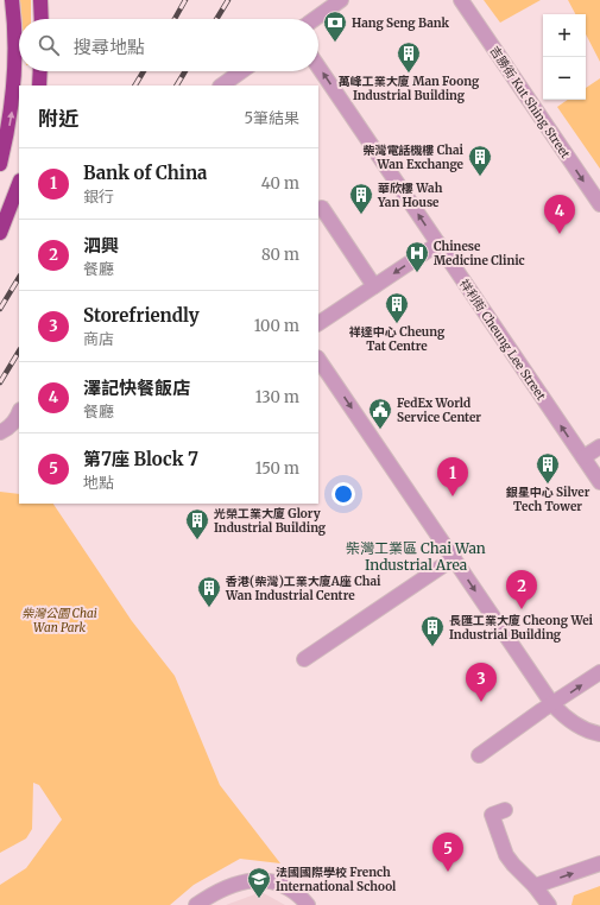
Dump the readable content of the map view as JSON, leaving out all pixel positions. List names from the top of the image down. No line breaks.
{"streets":{"street":["吉勝街 Kut Shing Street","祥利街 Cheung Lee Street"]},"one_way":["吉勝街 Kut Shing Street","祥利街 Cheung Lee Street"],"districts":["柴灣工業區 Chai Wan Industrial Area"],"parks":["柴灣公園 Chai Wan Park"],"places":{"bank":["Hang Seng Bank"],"building":["萬峰工業大廈 Man Foong Industrial Building","柴灣電話機樓 Chai Wan Exchange","華欣樓 Wah Yan House","祥達中心 Cheung Tat Centre","銀星中心 Silver Tech Tower","光榮工業大廈 Glory Industrial Building","香港(柴灣)工業大廈A座 Chai Wan Industrial Centre","長匯工業大廈 Cheong Wei Industrial Building"],"hospital":["Chinese Medicine Clinic"],"public building":["FedEx World Service Center"],"school or university":["法國國際學校 French International School"]},"page":{"map_buttons":["+","−"],"search":"搜尋地點","heading":["附近","5筆結果"],"list":[{"mark":"1","name":"Bank of China","note":"銀行","value":"40 m"},{"mark":"2","name":"泗興","note":"餐廳","value":"80 m"},{"mark":"3","name":"Storefriendly","note":"商店","value":"100 m"},{"mark":"4","name":"澤記快餐飯店","note":"餐廳","value":"130 m"},{"mark":"5","name":"第7座 Block 7","note":"地點","value":"150 m"}],"pins":["4","1","2","3","5"]}}
